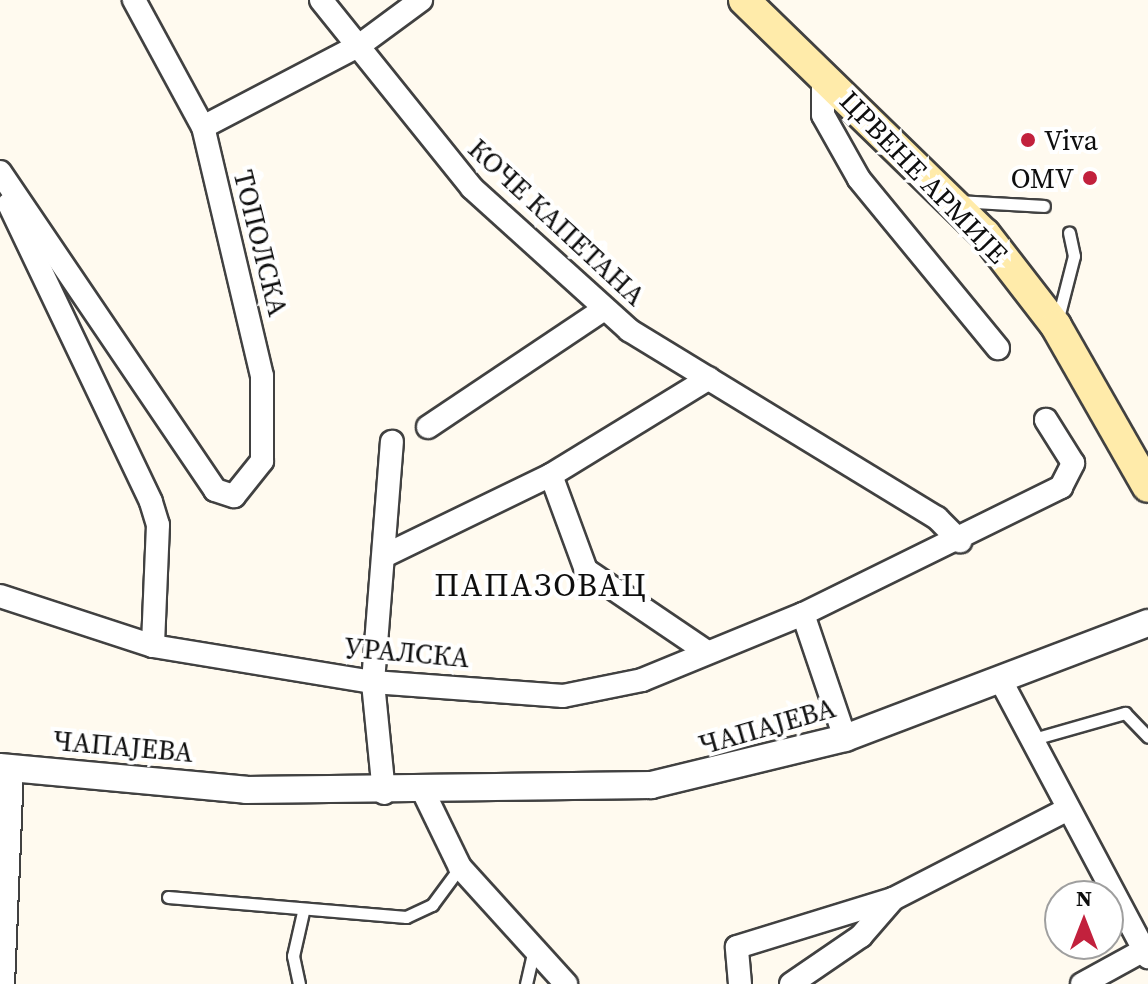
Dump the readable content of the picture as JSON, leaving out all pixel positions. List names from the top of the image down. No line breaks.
{"streets":{"main road":["ЦРВЕНЕ АРМИЈЕ"],"street":["КОЧЕ КАПЕТАНА","ТОПОЛСКА","УРАЛСКА","ЧАПАЈЕВА"]},"crossings":[["КОЧЕ КАПЕТАНА","УРАЛСКА"]],"districts":["ПАПАЗОВАЦ"],"places":["Viva","OMV"],"north":"top"}
